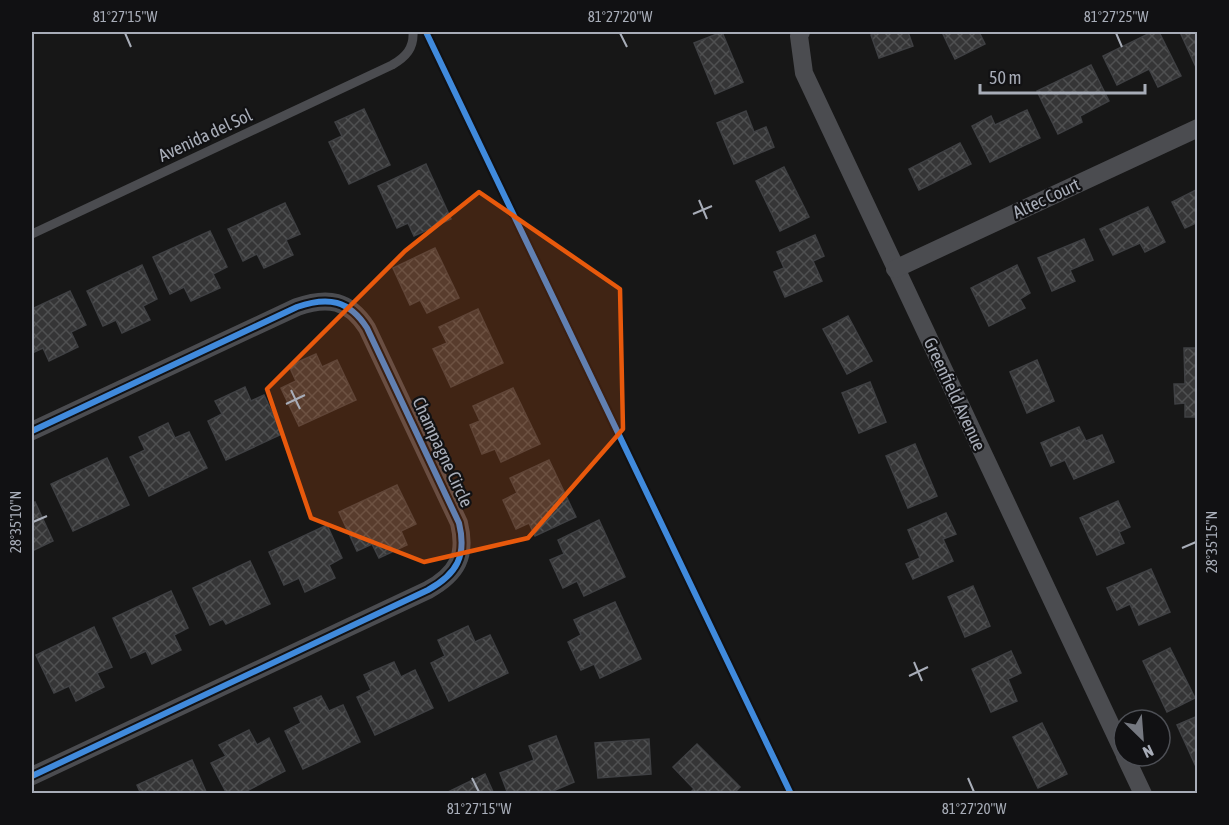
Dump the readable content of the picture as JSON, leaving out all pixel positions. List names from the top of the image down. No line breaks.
{"streets":{"street":["Altec Court","Greenfield Avenue","Champagne Circle"],"lane":["Avenida del Sol"]},"crossings":[["Altec Court","Greenfield Avenue"]],"scale_bar":"50 m","north":"bottom right","coordinates":["81°27'15\"W","81°27'20\"W","81°27'25\"W","28°35'10\"N","28°35'15\"N"]}
